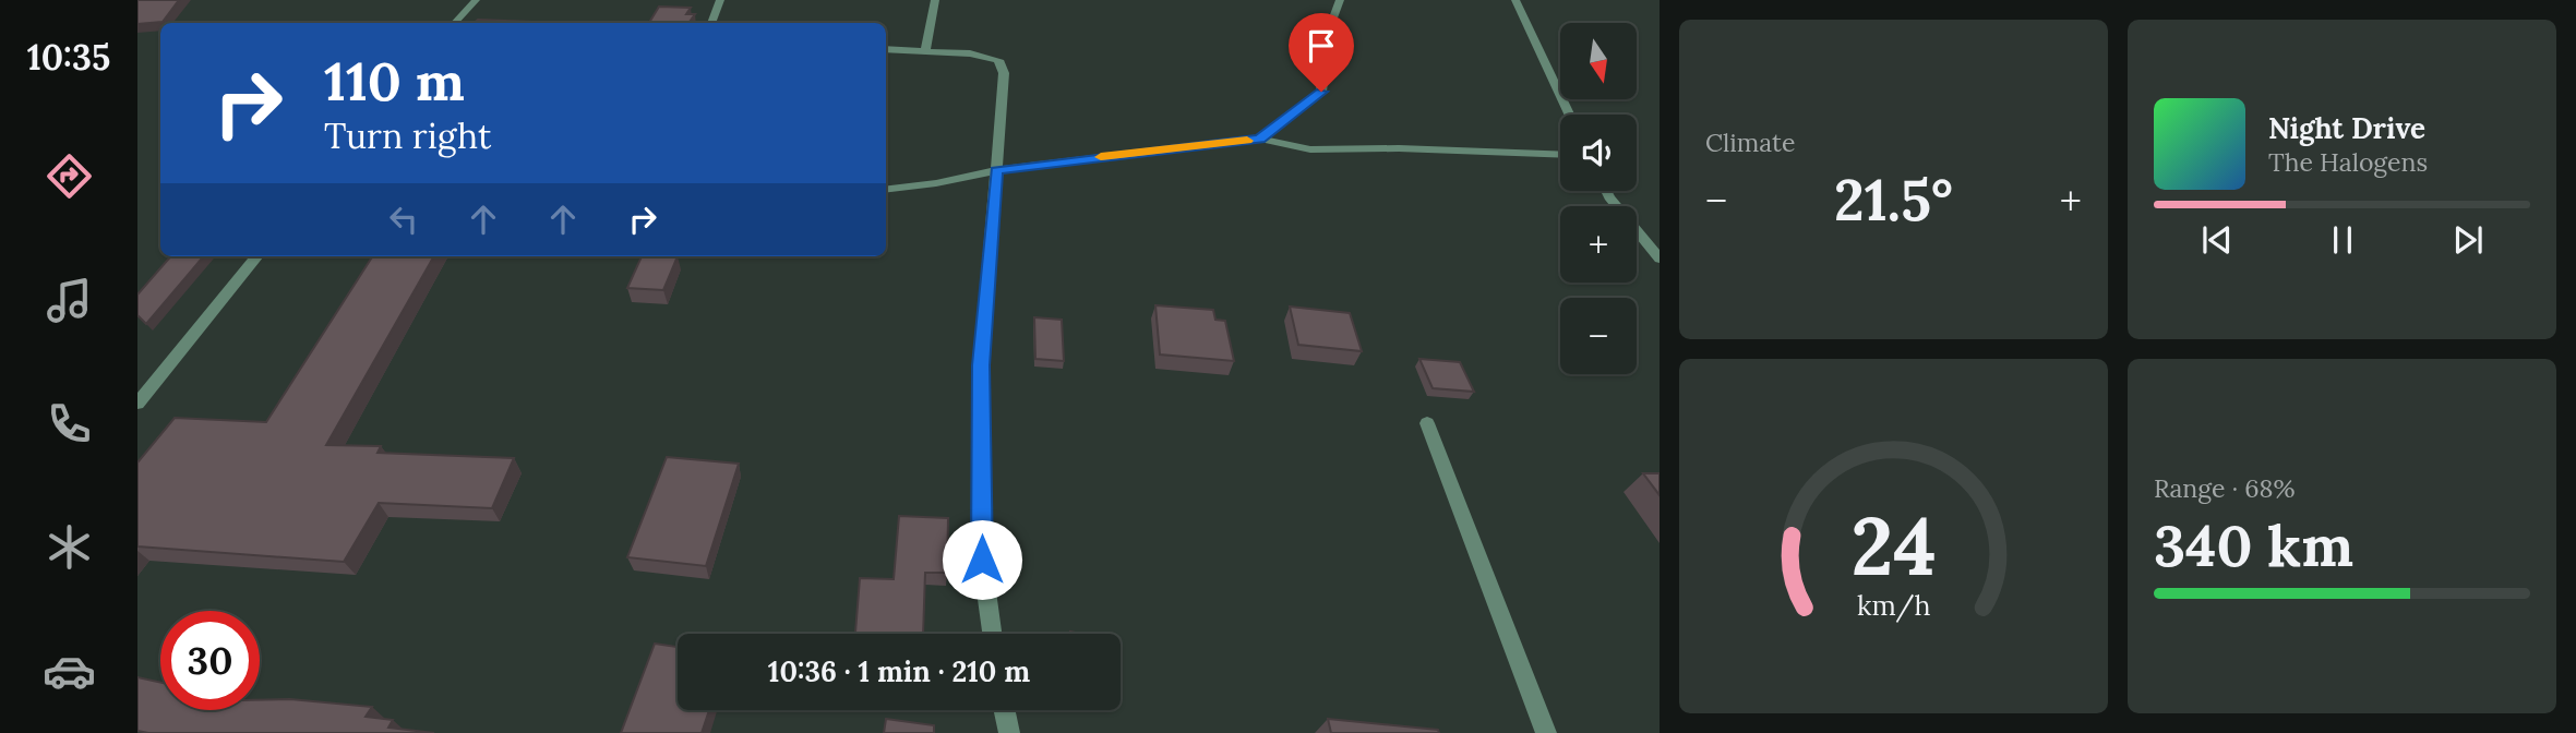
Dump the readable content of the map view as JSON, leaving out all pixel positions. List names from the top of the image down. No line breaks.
{"north":"bottom","page":{"tabs":"10:35","tile":["Climate",["Range · 68%","340 km"]],"map_buttons":["+","−"],"turn":["110 m","Turn right"],"song":["Night Drive","The Halogens"],"heat":["−","21.5°","+"],"limit":"30","trip":"10:36 · 1 min · 210 m","gauge":["24","km/h"]}}
